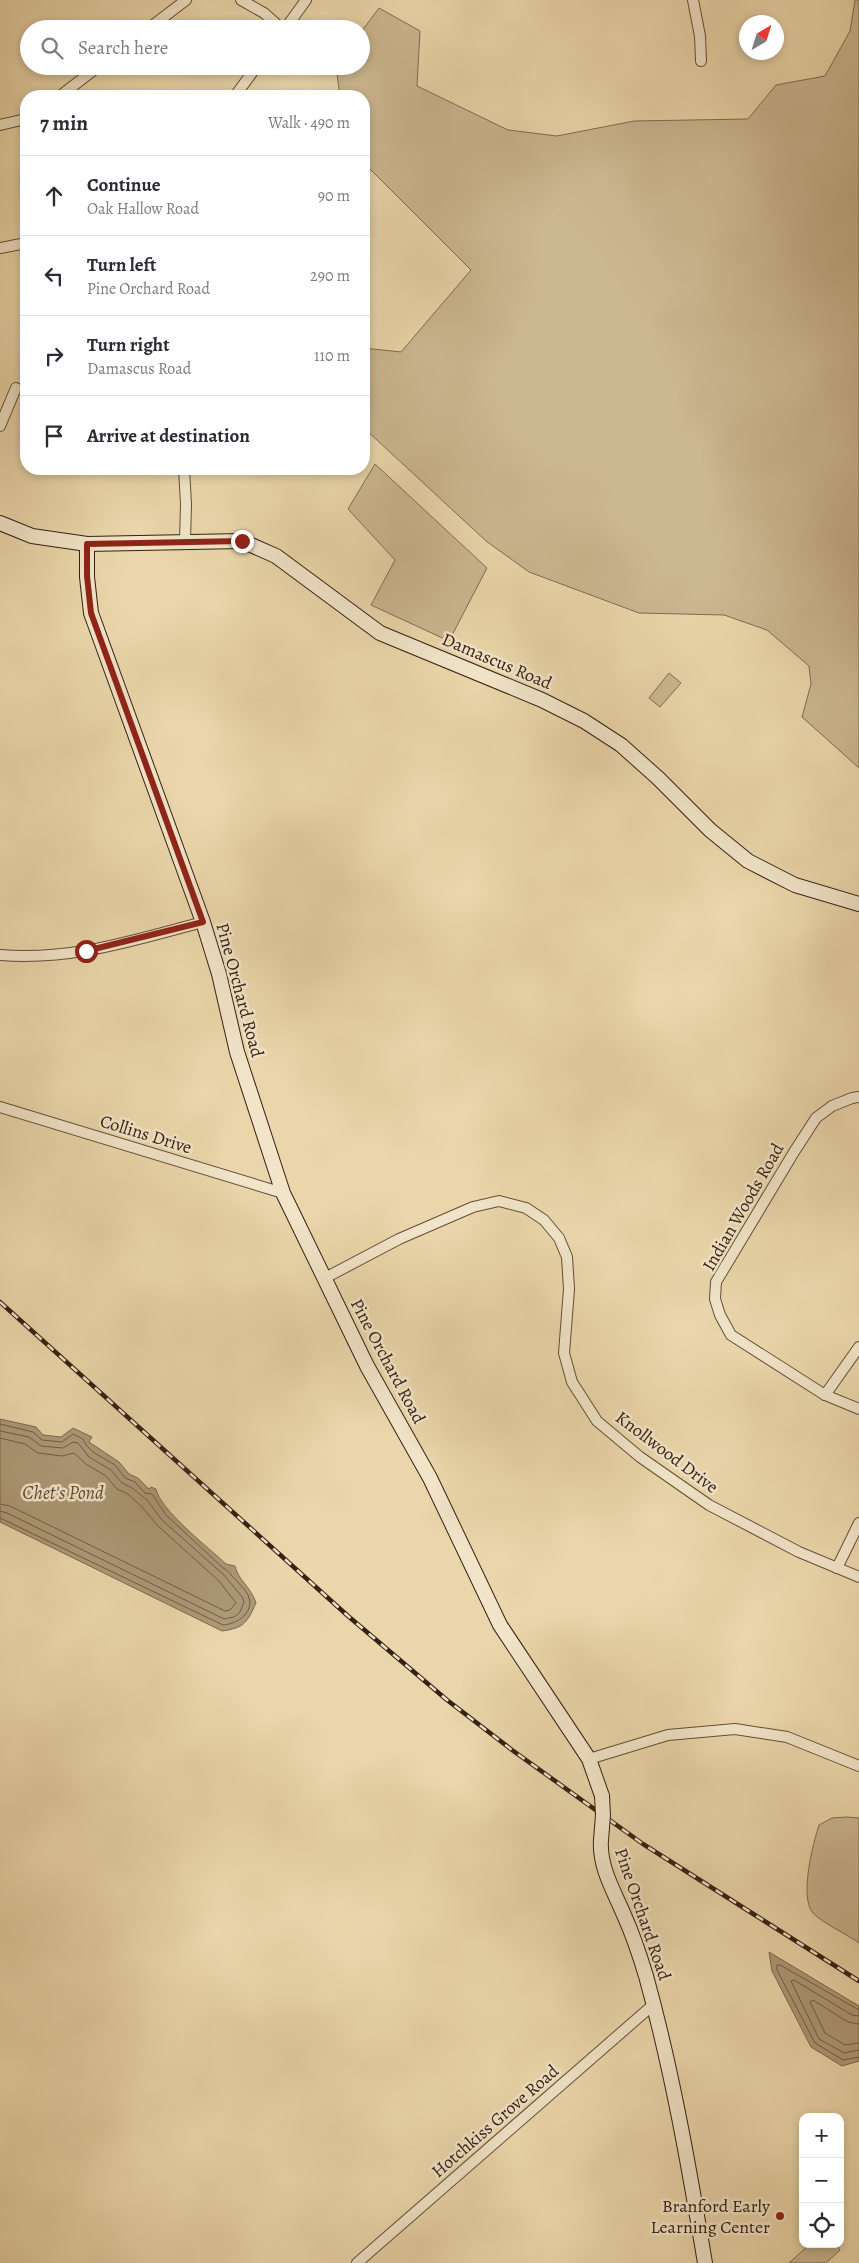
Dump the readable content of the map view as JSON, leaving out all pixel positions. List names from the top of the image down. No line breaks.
{"streets":{"street":["Damascus Road","Pine Orchard Road","Collins Drive","Indian Woods Road","Knollwood Drive","Hotchkiss Grove Road"]},"crossings":[["Damascus Road","Pine Orchard Road"],["Pine Orchard Road","Collins Drive"],["Pine Orchard Road","Knollwood Drive"],["Pine Orchard Road","Hotchkiss Grove Road"]],"water":["Chet's Pond"],"places":["Branford Early Learning Center"],"north":"top right","page":{"search":"Search here","heading":["7 min","Walk · 490 m"],"list":[["Continue","Oak Hallow Road","90 m"],["Turn left","Pine Orchard Road","290 m"],["Turn right","Damascus Road","110 m"],"Arrive at destination"],"map_buttons":["+","−"]}}
